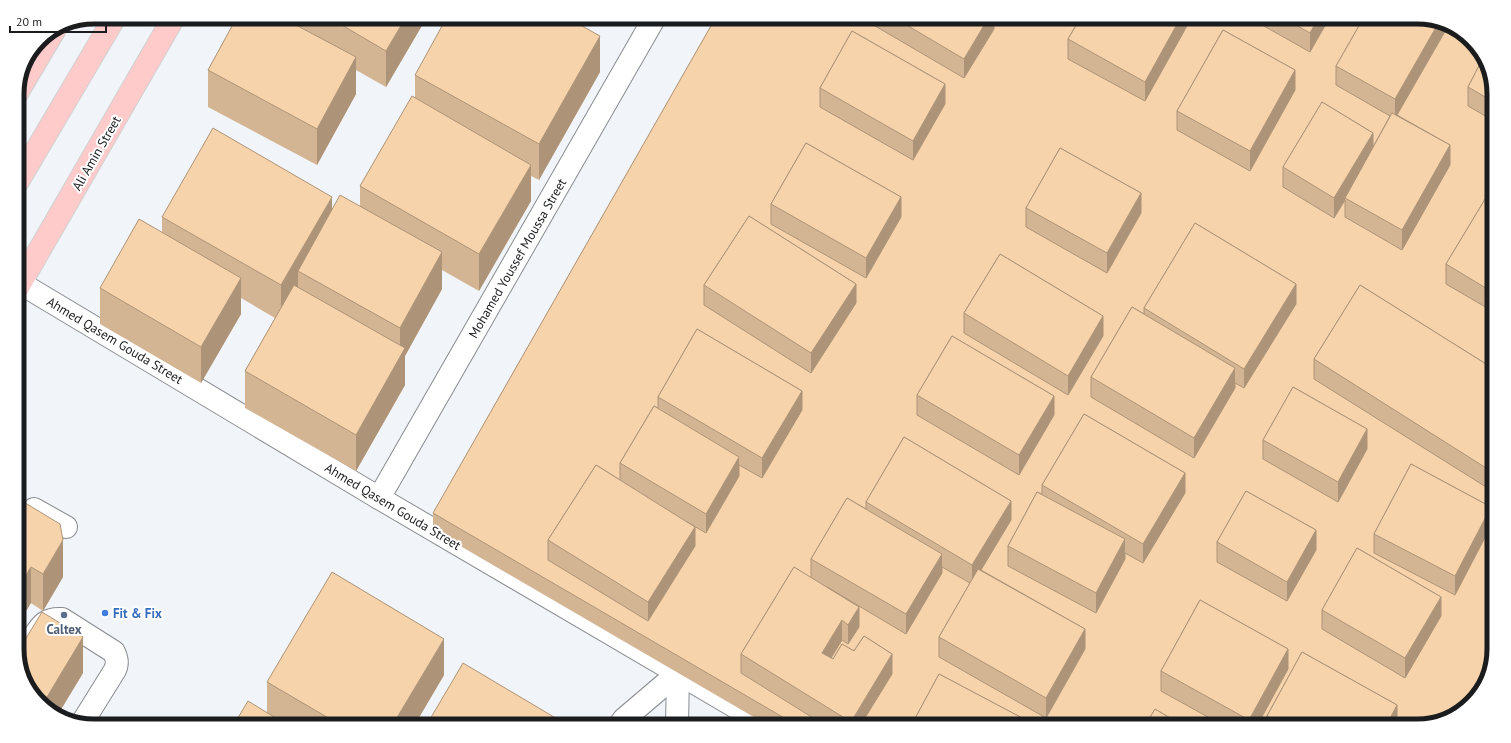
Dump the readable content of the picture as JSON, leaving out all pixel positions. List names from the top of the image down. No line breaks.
{"streets":{"main road":["Ali Amin Street"],"street":["Mohamed Youssef Moussa Street","Ahmed Qasem Gouda Street"]},"crossings":[["Mohamed Youssef Moussa Street","Ahmed Qasem Gouda Street"]],"places":["Fit & Fix","Caltex"],"scale_bar":"20 m"}
